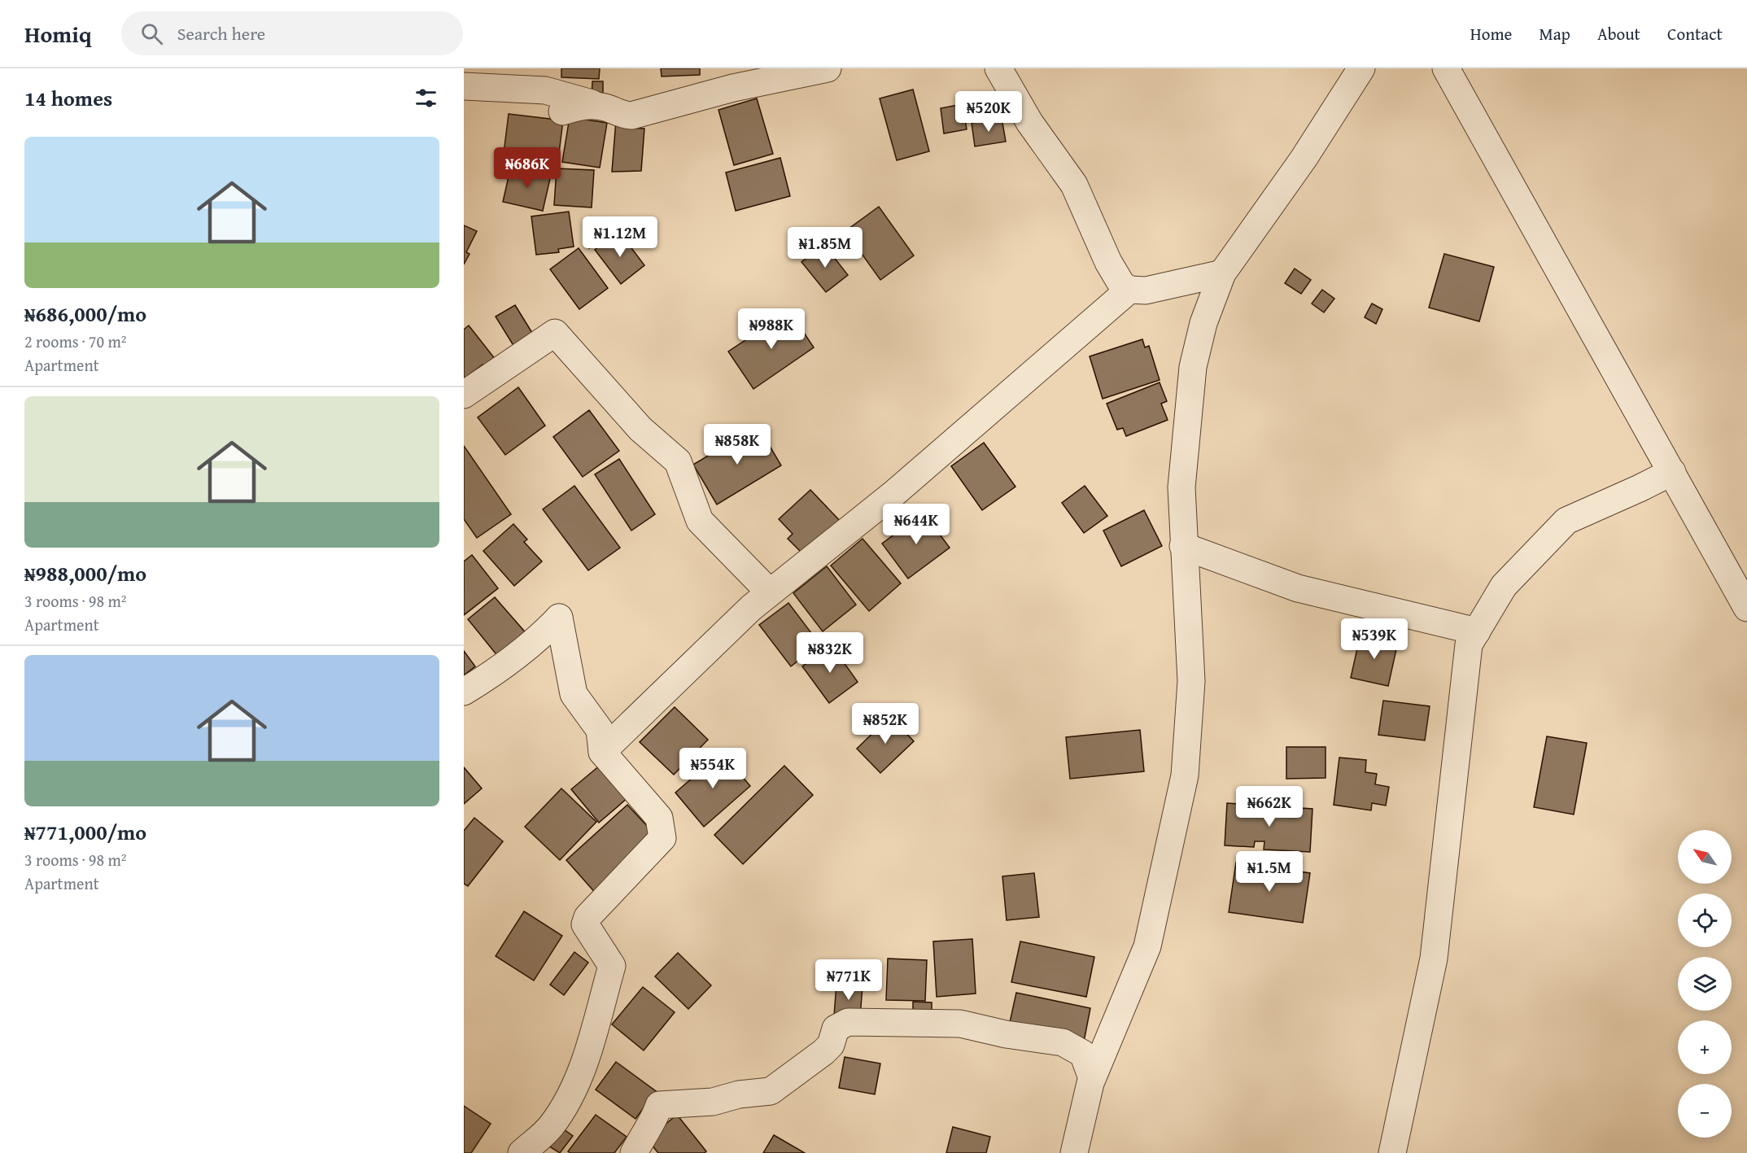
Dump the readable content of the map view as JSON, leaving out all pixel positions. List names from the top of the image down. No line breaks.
{"north":"top left","page":{"header":"Homiq","search":"Search here","nav":["Home","Map","About","Contact"],"heading":"14 homes","price":["₦520K","₦686K","₦1.12M","₦1.85M","₦988K","₦858K","₦644K","₦539K","₦832K","₦852K","₦554K","₦662K","₦1.5M","₦771K"],"list":[{"name":"₦686,000/mo","note":"2 rooms · 70 m² · Apartment"},{"name":"₦988,000/mo","note":"3 rooms · 98 m² · Apartment"},{"name":"₦771,000/mo","note":"3 rooms · 98 m² · Apartment"}],"map_buttons":["+","−"]}}
